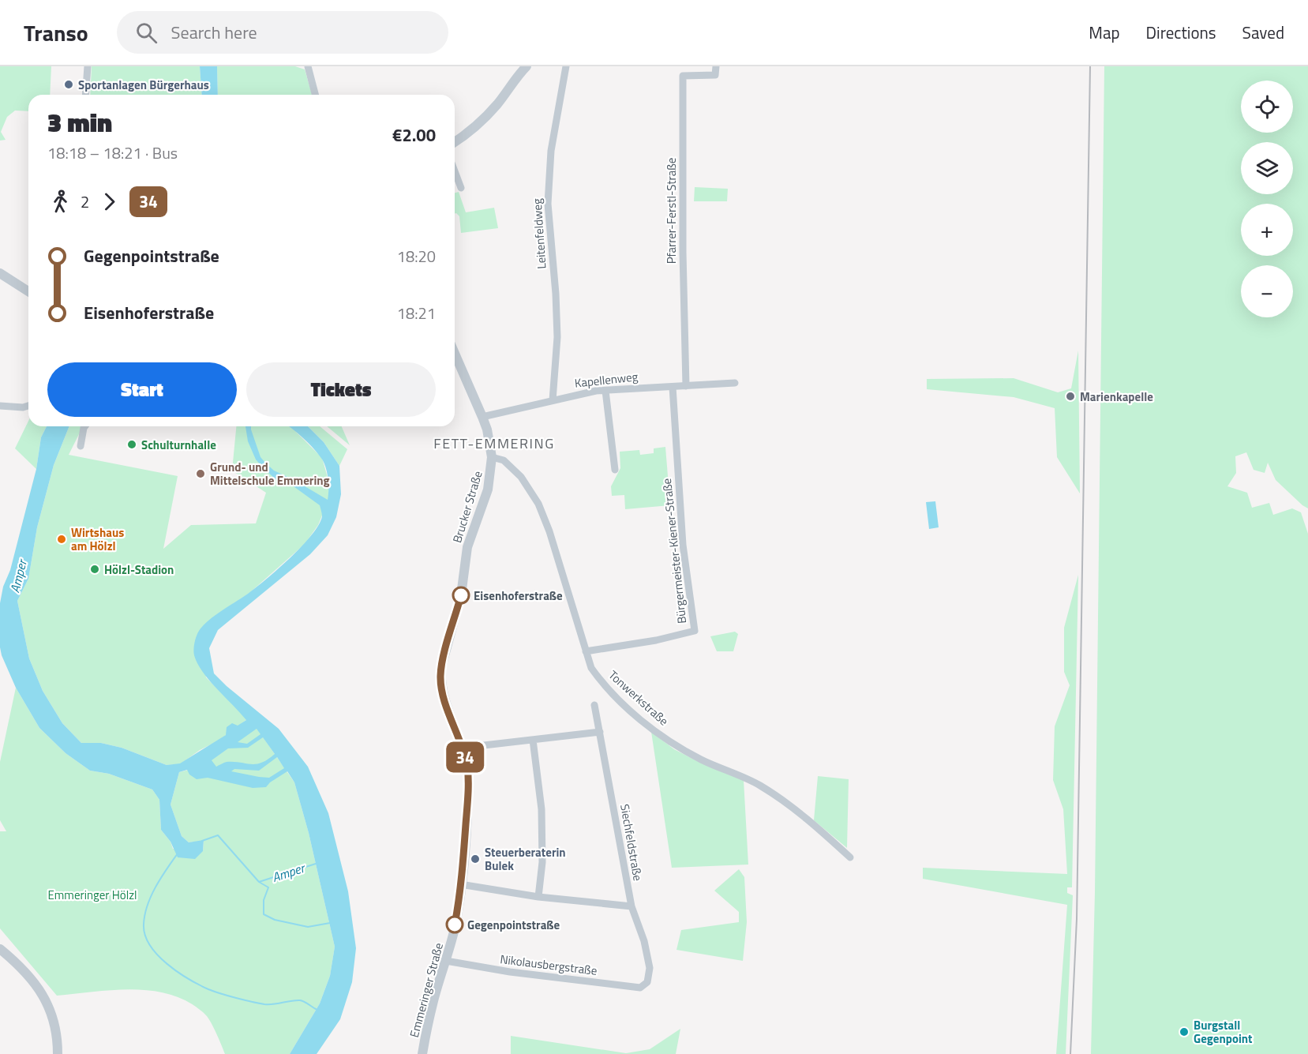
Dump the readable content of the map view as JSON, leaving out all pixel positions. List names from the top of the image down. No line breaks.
{"streets":{"street":["Pfarrer-Ferstl-Straße","Leitenfeldweg","Kapellenweg","Brucker Straße","Bürgermeister-Kiener-Straße","Tonwerkstraße","Siechfeldstraße","Nikolausbergstraße","Emmeringer Straße"]},"crossings":[["Pfarrer-Ferstl-Straße","Kapellenweg"],["Leitenfeldweg","Kapellenweg"],["Kapellenweg","Brucker Straße"],["Kapellenweg","Bürgermeister-Kiener-Straße"],["Brucker Straße","Tonwerkstraße"],["Brucker Straße","Emmeringer Straße"],["Bürgermeister-Kiener-Straße","Tonwerkstraße"],["Siechfeldstraße","Nikolausbergstraße"],["Nikolausbergstraße","Emmeringer Straße"]],"districts":["FETT-EMMERING"],"water":["Amper"],"parks":["Emmeringer Hölzl"],"places":["Sportanlagen Bürgerhaus","Marienkapelle","Schulturnhalle","Grund- und Mittelschule Emmering","Wirtshaus am Hölzl","Hölzl-Stadion","Eisenhoferstraße","Steuerberaterin Bulek","Gegenpointstraße","Burgstall Gegenpoint"],"lines":["bus line 34"],"page":{"header":"Transo","search":"Search here","nav":["Map","Directions","Saved"],"on_map":"34","map_buttons":["+","−"],"heading":["3 min","18:18 – 18:21 · Bus","€2.00"],"legs":["2","34"],"list":[{"name":"Gegenpointstraße","value":"18:20"},{"name":"Eisenhoferstraße","value":"18:21"}],"buttons":["Start","Tickets"]}}
